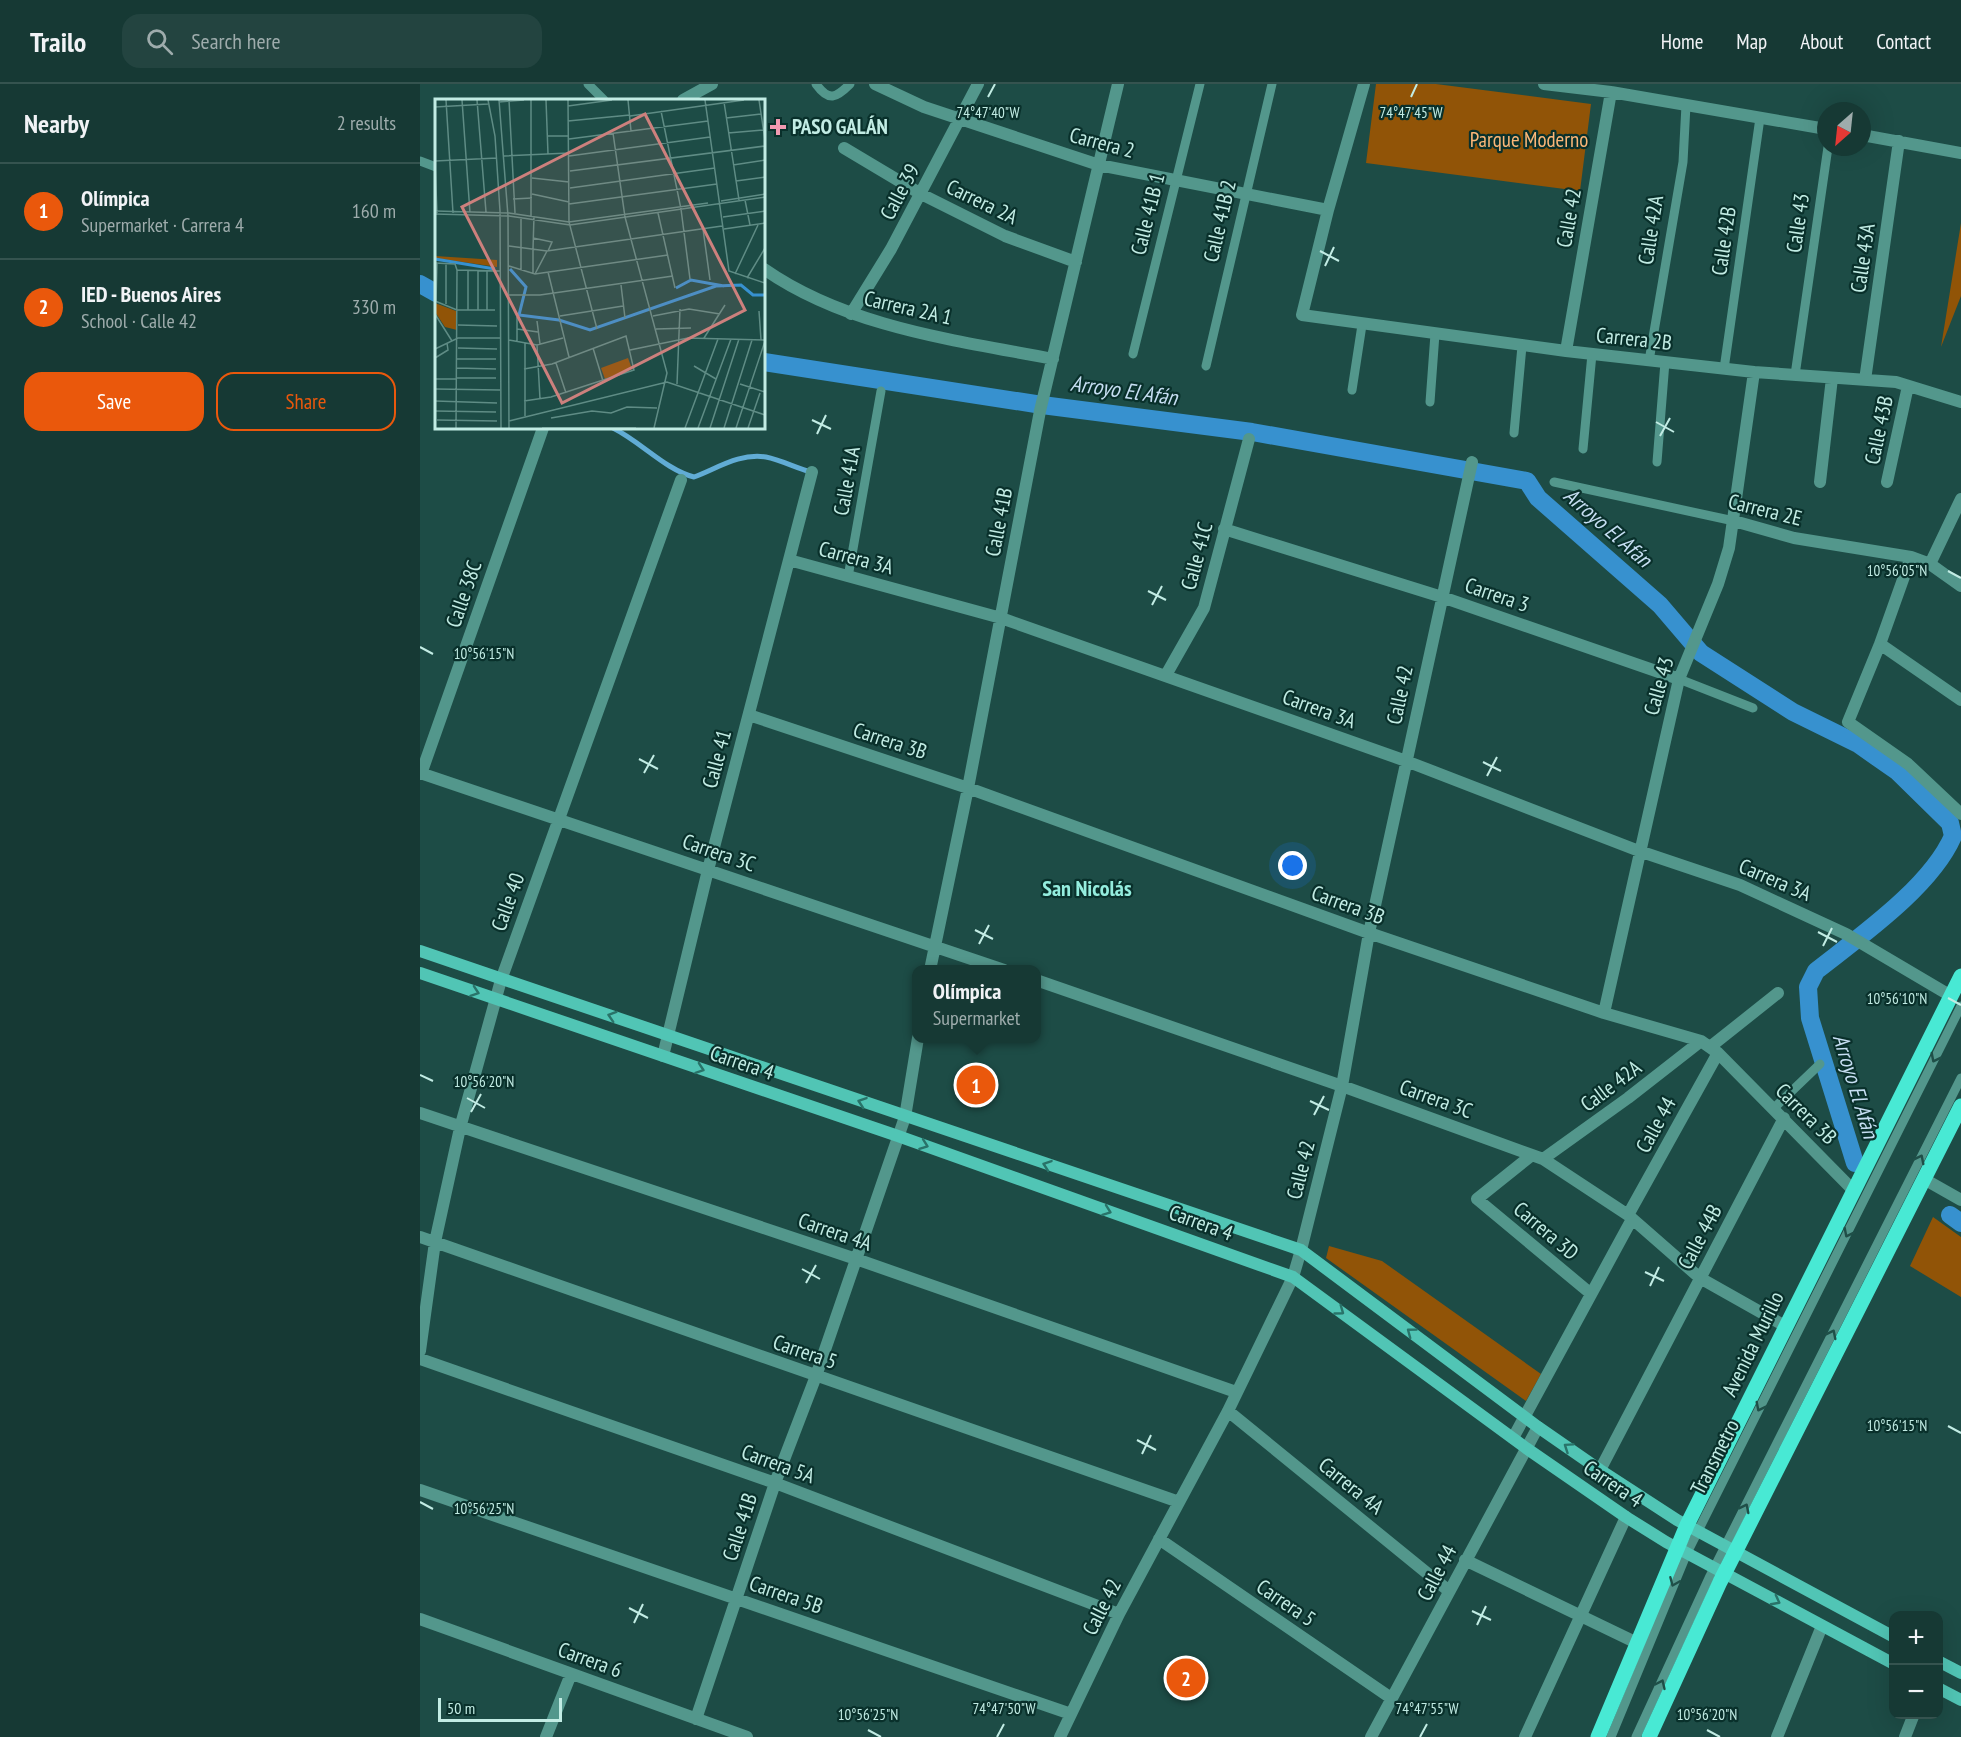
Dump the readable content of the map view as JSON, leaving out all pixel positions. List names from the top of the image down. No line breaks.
{"streets":{"main road":["Avenida Murillo"],"street":["Carrera 2","Calle 39","Carrera 2A","Calle 42","Calle 43","Calle 42A","Calle 43A","Carrera 2A 1","Carrera 2B","Calle 43B","Carrera 2E","Calle 41B","Calle 41C","Carrera 3A","Calle 38C","Carrera 3","Carrera 3B","Calle 41","Carrera 3C","Calle 40","Carrera 4","Calle 44","Carrera 3D","Carrera 4A","Calle 44B","Carrera 5","Carrera 5A","Carrera 5B","Carrera 6"],"lane":["Calle 41B 1","Calle 41B 2","Calle 42B","Calle 41A","Transmetro"]},"crossings":[["Carrera 2","Calle 39"],["Carrera 2","Calle 41B 1"],["Carrera 2","Calle 41B 2"],["Carrera 2","Carrera 2B"],["Carrera 2","Calle 41B"],["Calle 39","Carrera 2A"],["Calle 39","Carrera 2A 1"],["Carrera 2A","Calle 41B"],["Calle 42","Carrera 2B"],["Calle 42","Carrera 3A"],["Calle 42","Carrera 3"],["Calle 42","Carrera 3B"],["Calle 42","Carrera 3C"],["Calle 42","Carrera 4"],["Calle 42","Carrera 4A"],["Calle 42","Carrera 5"],["Calle 42","Carrera 5A"],["Calle 42","Carrera 5B"],["Calle 43","Carrera 2B"],["Calle 43","Carrera 2E"],["Calle 43","Carrera 3A"],["Calle 43","Carrera 3"],["Calle 43","Carrera 3B"],["Calle 42A","Carrera 2B"],["Calle 42A","Carrera 3B"],["Calle 42A","Carrera 3C"],["Calle 42A","Calle 44"],["Calle 42A","Carrera 3D"],["Calle 42B","Carrera 2B"],["Calle 43A","Carrera 2B"],["Carrera 2A 1","Calle 41B"],["Carrera 2B","Calle 43B"],["Calle 41A","Carrera 3A"],["Calle 41B","Carrera 3A"],["Calle 41B","Carrera 3B"],["Calle 41B","Carrera 3C"],["Calle 41B","Carrera 4"],["Calle 41B","Carrera 4A"],["Calle 41B","Carrera 5"],["Calle 41B","Carrera 5A"],["Calle 41B","Carrera 5B"],["Calle 41B","Carrera 6"],["Calle 41C","Carrera 3A"],["Calle 41C","Carrera 3"],["Carrera 3A","Calle 41"],["Carrera 3A","Avenida Murillo"],["Carrera 3A","Transmetro"],["Calle 38C","Carrera 3C"],["Carrera 3B","Calle 41"],["Carrera 3B","Calle 44"],["Carrera 3B","Calle 44B"],["Carrera 3B","Avenida Murillo"],["Calle 41","Carrera 3C"],["Calle 41","Carrera 4"],["Carrera 3C","Calle 40"],["Carrera 3C","Calle 44"],["Carrera 3C","Calle 44B"],["Carrera 3C","Avenida Murillo"],["Calle 40","Carrera 4"],["Calle 40","Carrera 4A"],["Calle 40","Carrera 5"],["Carrera 4","Calle 44"],["Carrera 4","Calle 44B"],["Carrera 4","Avenida Murillo"],["Carrera 4","Transmetro"],["Calle 44","Carrera 3D"],["Calle 44","Carrera 4A"],["Calle 44","Carrera 5"],["Avenida Murillo","Transmetro"]],"districts":["San Nicolás"],"water":["Arroyo El Afán"],"parks":["Parque Moderno"],"places":{"health":["PASO GALÁN"]},"scale_bar":"50 m","north":"bottom left","page":{"header":"Trailo","search":"Search here","nav":["Home","Map","About","Contact"],"heading":["Nearby","2 results"],"list":[{"mark":"1","name":"Olímpica","note":"Supermarket · Carrera 4","value":"160 m"},{"mark":"2","name":"IED - Buenos Aires","note":"School · Calle 42","value":"330 m"}],"buttons":["Save","Share"],"popup":["Olímpica","Supermarket"],"pins":["1","2"],"map_buttons":["+","−"],"scale":"50 m"},"coordinates":["74°47'40\"W","74°47'45\"W","10°56'05\"N","10°56'15\"N","10°56'10\"N","10°56'20\"N","10°56'25\"N","74°47'50\"W","74°47'55\"W"]}
